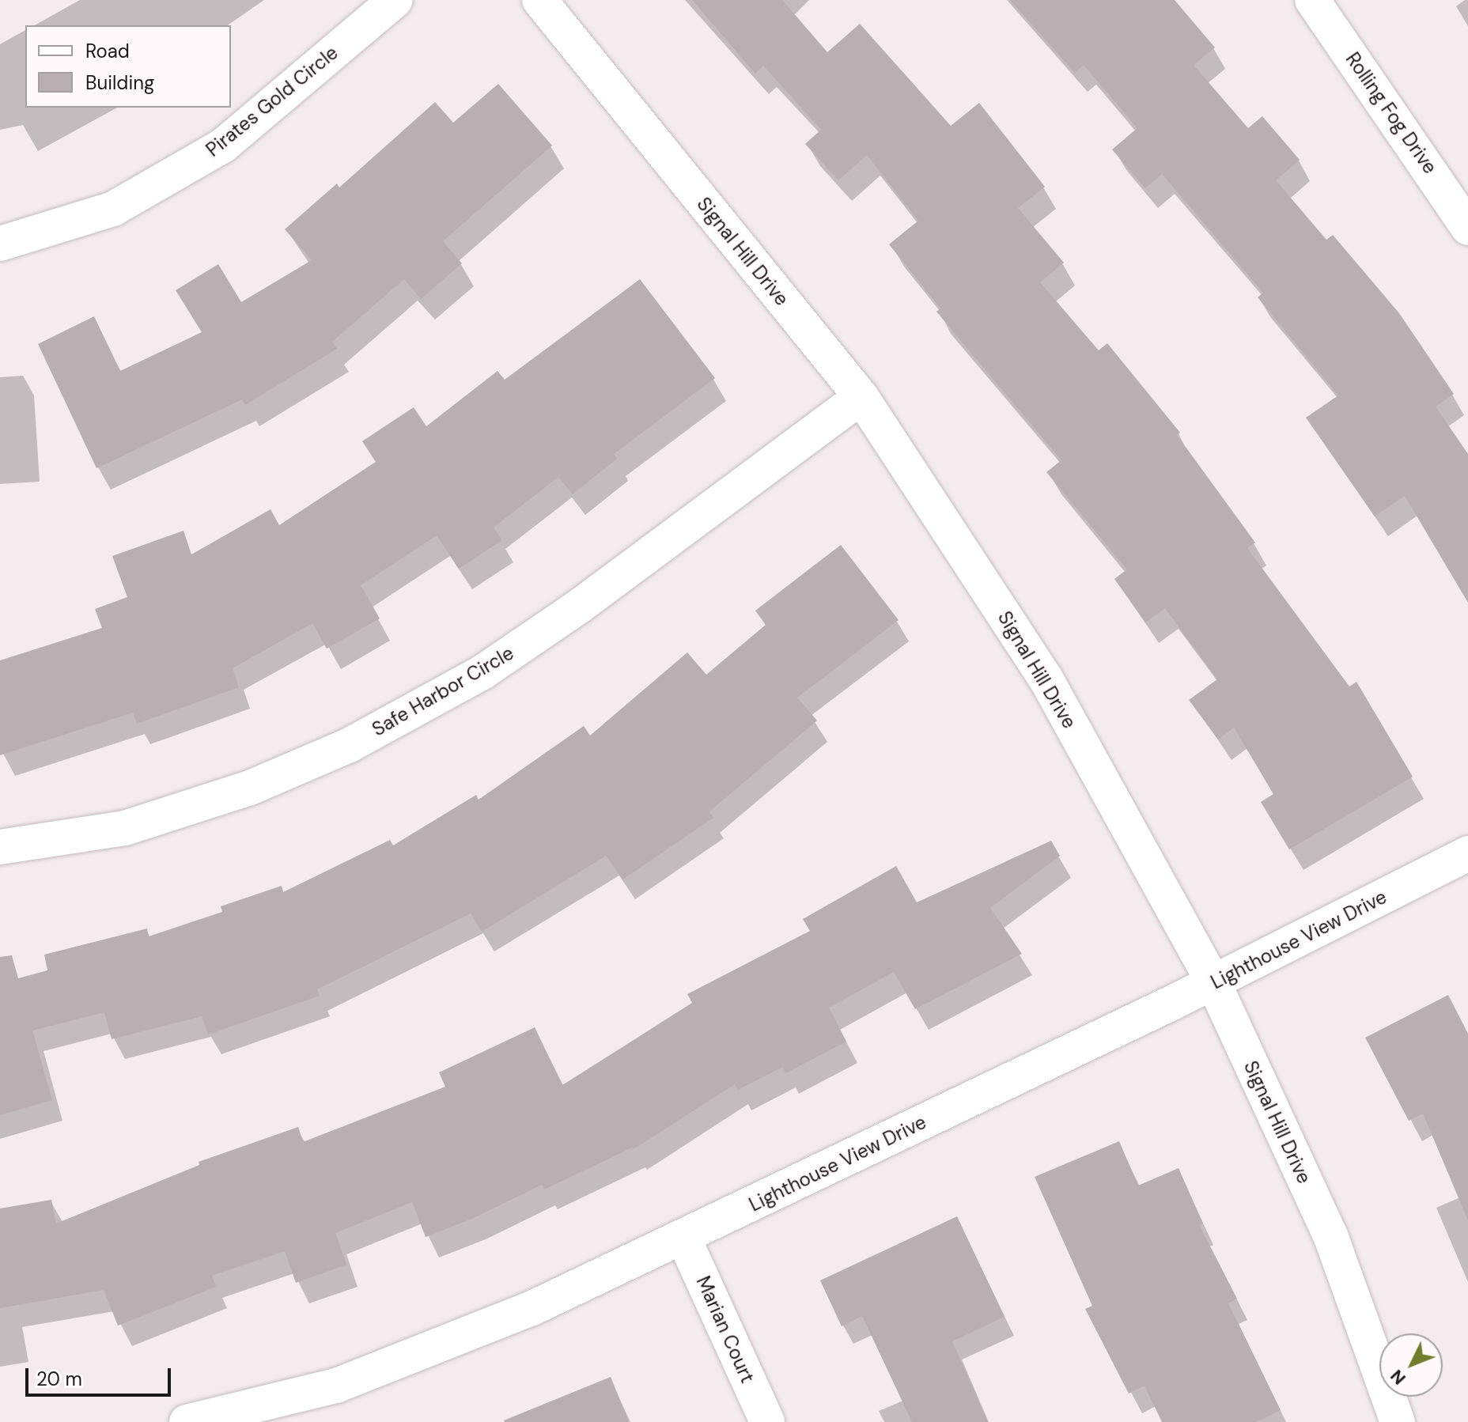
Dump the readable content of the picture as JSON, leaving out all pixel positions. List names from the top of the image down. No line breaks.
{"streets":{"street":["Pirates Gold Circle","Rolling Fog Drive","Signal Hill Drive","Safe Harbor Circle","Lighthouse View Drive","Marian Court"]},"crossings":[["Signal Hill Drive","Safe Harbor Circle"],["Signal Hill Drive","Lighthouse View Drive"],["Lighthouse View Drive","Marian Court"]],"legend":["Road","Building"],"scale_bar":"20 m","north":"bottom left"}
